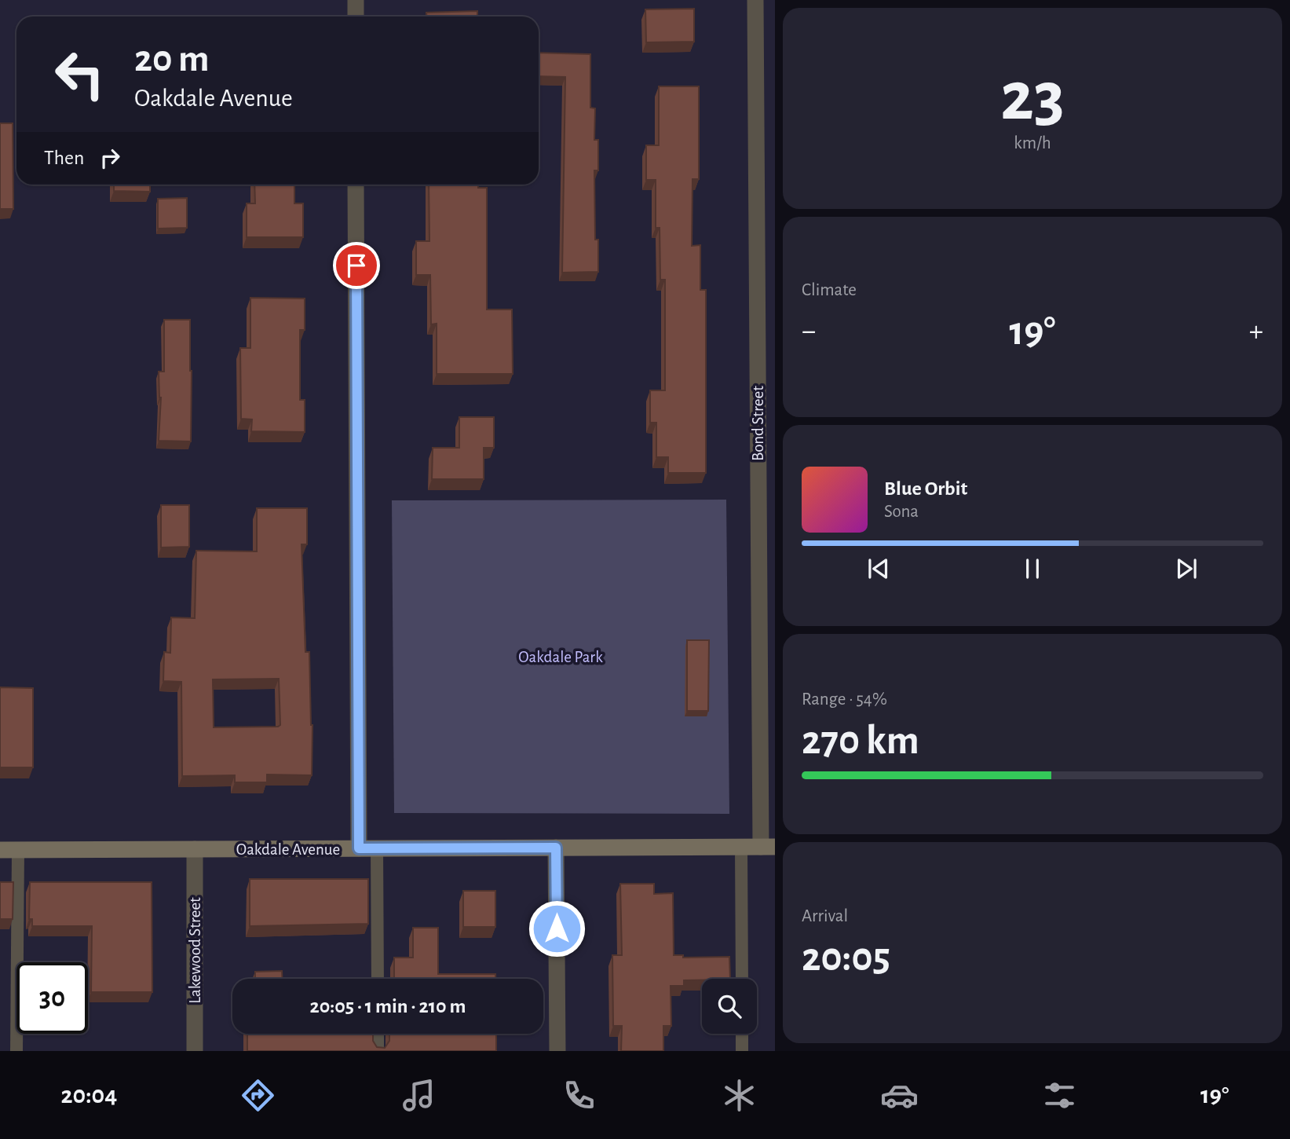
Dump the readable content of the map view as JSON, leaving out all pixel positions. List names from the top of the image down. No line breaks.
{"streets":{"street":["Bond Street","Oakdale Avenue","Lakewood Street"]},"crossings":[["Bond Street","Oakdale Avenue"],["Oakdale Avenue","Lakewood Street"]],"parks":["Oakdale Park"],"page":{"tile":[["23","km/h"],"Climate",["Range · 54%","270 km"],["Arrival","20:05"]],"turn":["20 m","Oakdale Avenue"],"then":"Then","heat":["−","19°","+"],"song":["Blue Orbit","Sona"],"limit":"30","trip":"20:05 · 1 min · 210 m","tabs":["20:04","19°"]}}
